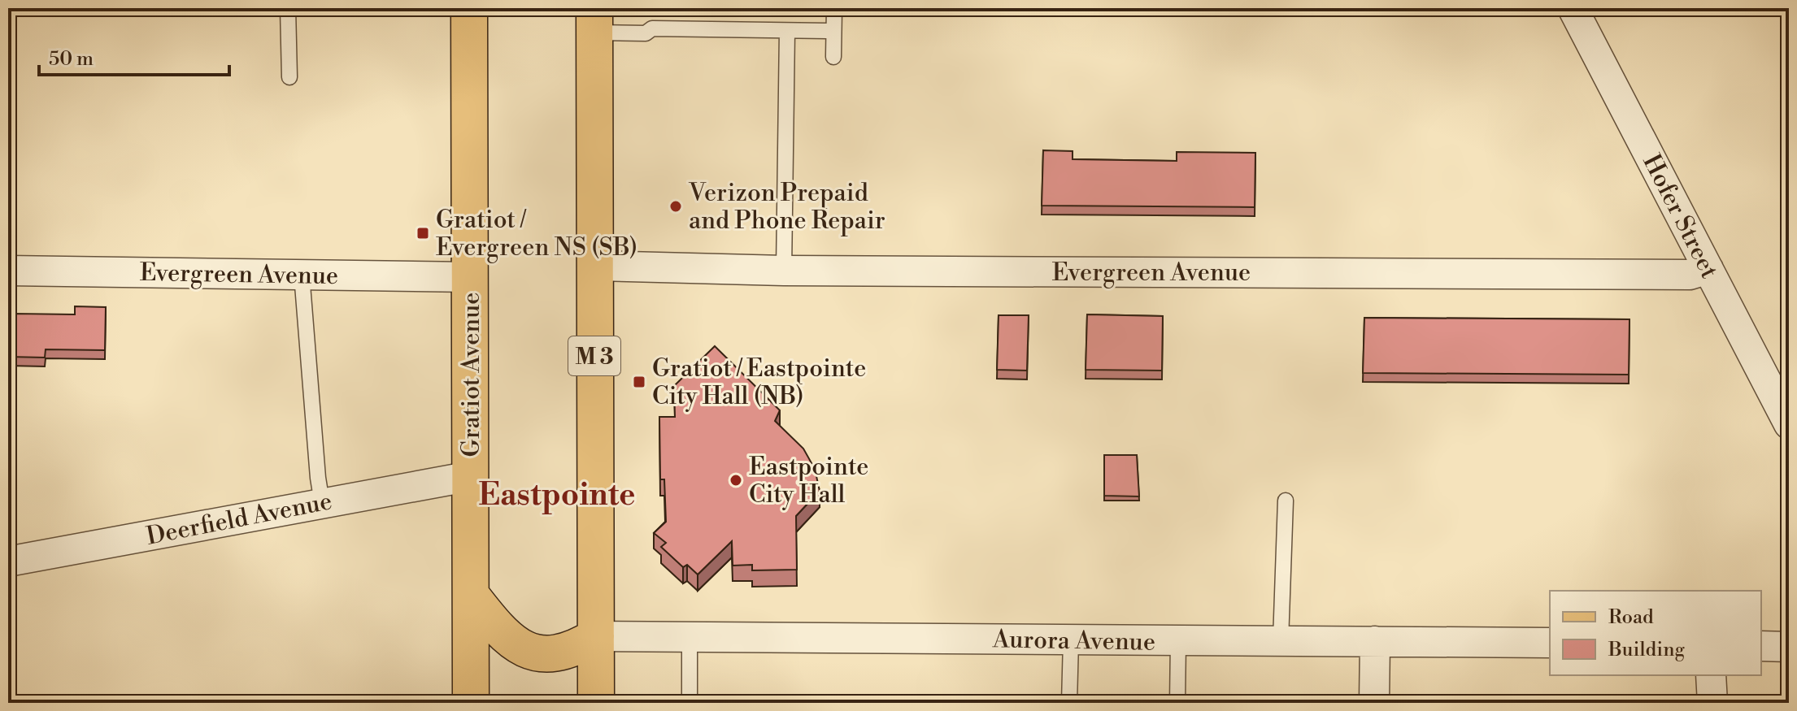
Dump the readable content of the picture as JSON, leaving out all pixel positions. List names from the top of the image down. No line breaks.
{"streets":{"main road":["M 3","Gratiot Avenue"],"street":["Hofer Street","Evergreen Avenue","Deerfield Avenue","Aurora Avenue"]},"crossings":[["Hofer Street","Evergreen Avenue"],["Evergreen Avenue","M 3"],["Evergreen Avenue","Gratiot Avenue"],["M 3","Aurora Avenue"],["Gratiot Avenue","Deerfield Avenue"]],"districts":["Eastpointe"],"places":{"other":["Verizon Prepaid and Phone Repair","Eastpointe City Hall"],"transit":["Gratiot / Evergreen NS (SB)","Gratiot / Eastpointe City Hall (NB)"]},"legend":["Road","Building"],"scale_bar":"50 m"}
